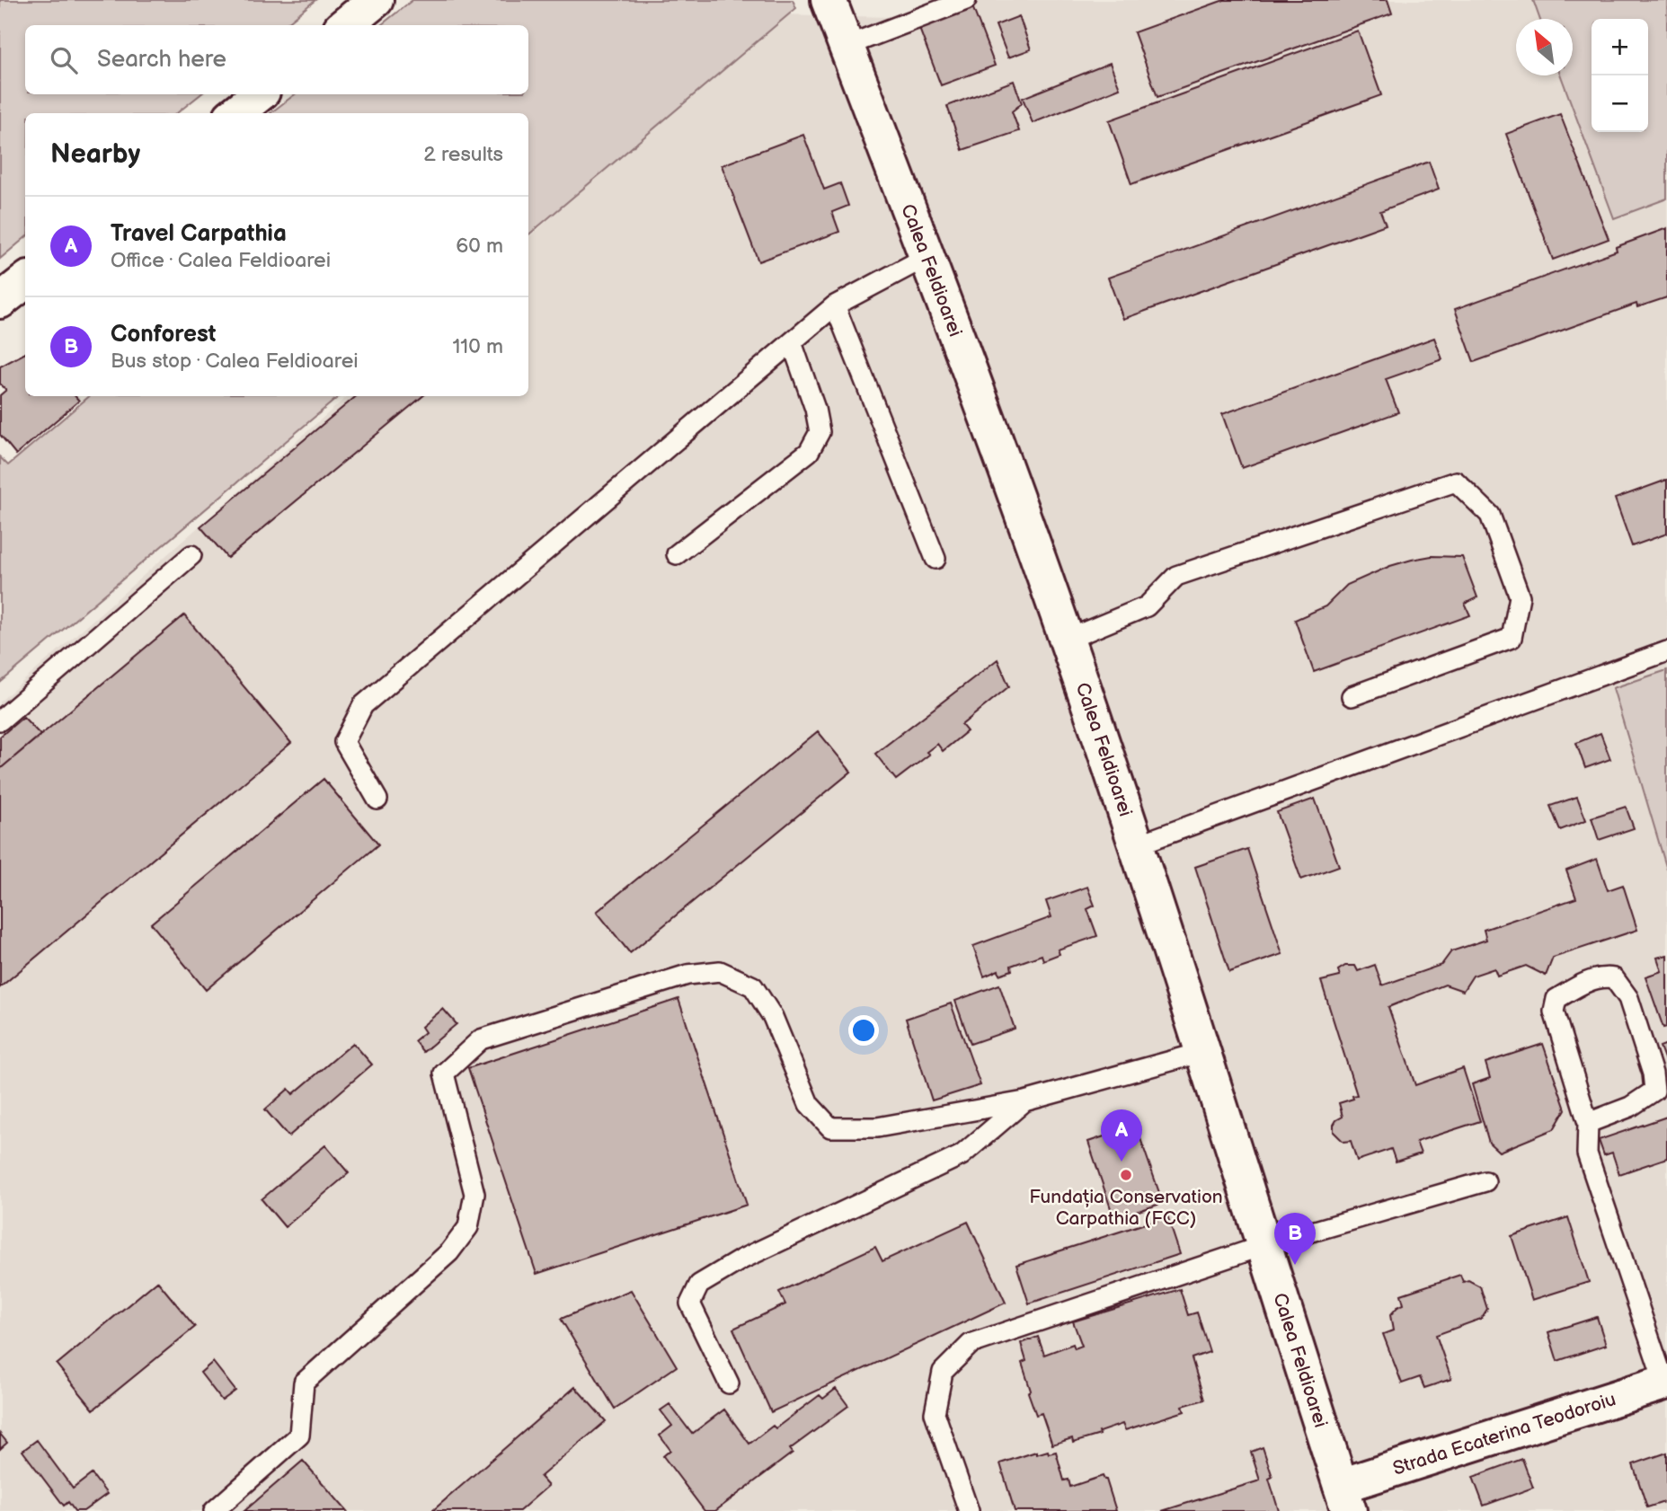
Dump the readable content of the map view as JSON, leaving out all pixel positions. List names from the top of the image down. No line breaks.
{"streets":{"main road":["Calea Feldioarei","Strada Ecaterina Teodoroiu"]},"crossings":[["Calea Feldioarei","Strada Ecaterina Teodoroiu"]],"places":["Fundația Conservation Carpathia (FCC)"],"north":"top left","page":{"map_buttons":["+","−"],"search":"Search here","heading":["Nearby","2 results"],"list":[{"mark":"A","name":"Travel Carpathia","note":"Office · Calea Feldioarei","value":"60 m"},{"mark":"B","name":"Conforest","note":"Bus stop · Calea Feldioarei","value":"110 m"}],"pins":["A","B"]}}
